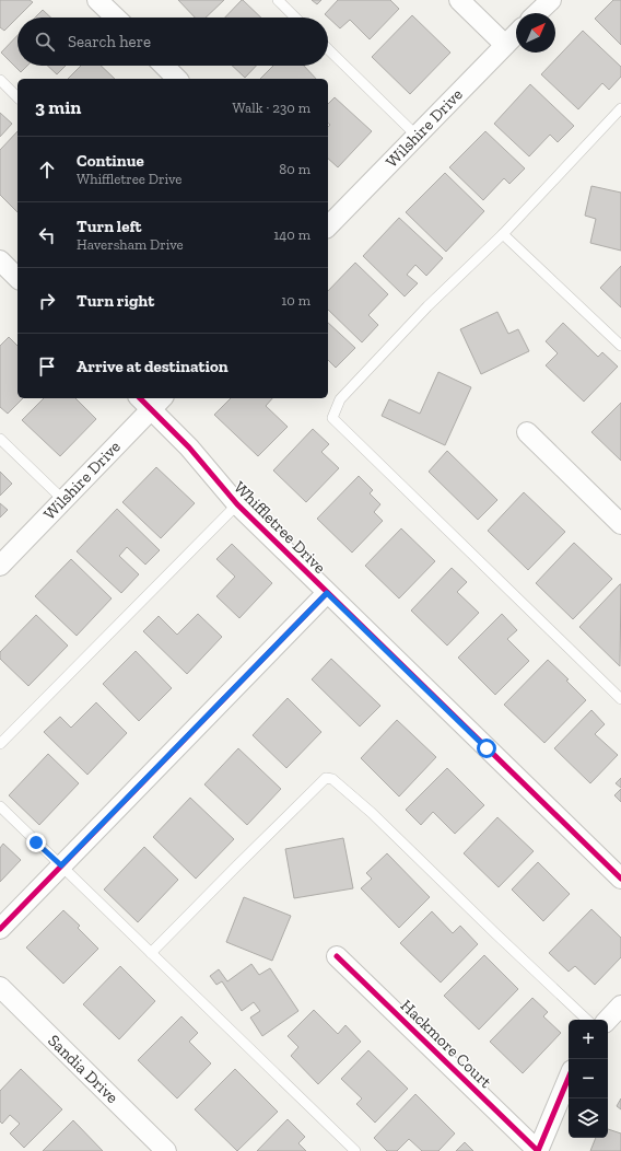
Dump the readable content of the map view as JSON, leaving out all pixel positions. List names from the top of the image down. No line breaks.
{"streets":{"street":["Wilshire Drive","Whiffletree Drive","Hackmore Court","Sandia Drive"]},"crossings":[["Wilshire Drive","Whiffletree Drive"]],"north":"top right","page":{"search":"Search here","heading":["3 min","Walk · 230 m"],"list":[["Continue","Whiffletree Drive","80 m"],["Turn left","Haversham Drive","140 m"],["Turn right","10 m"],"Arrive at destination"],"map_buttons":["+","−"]}}
